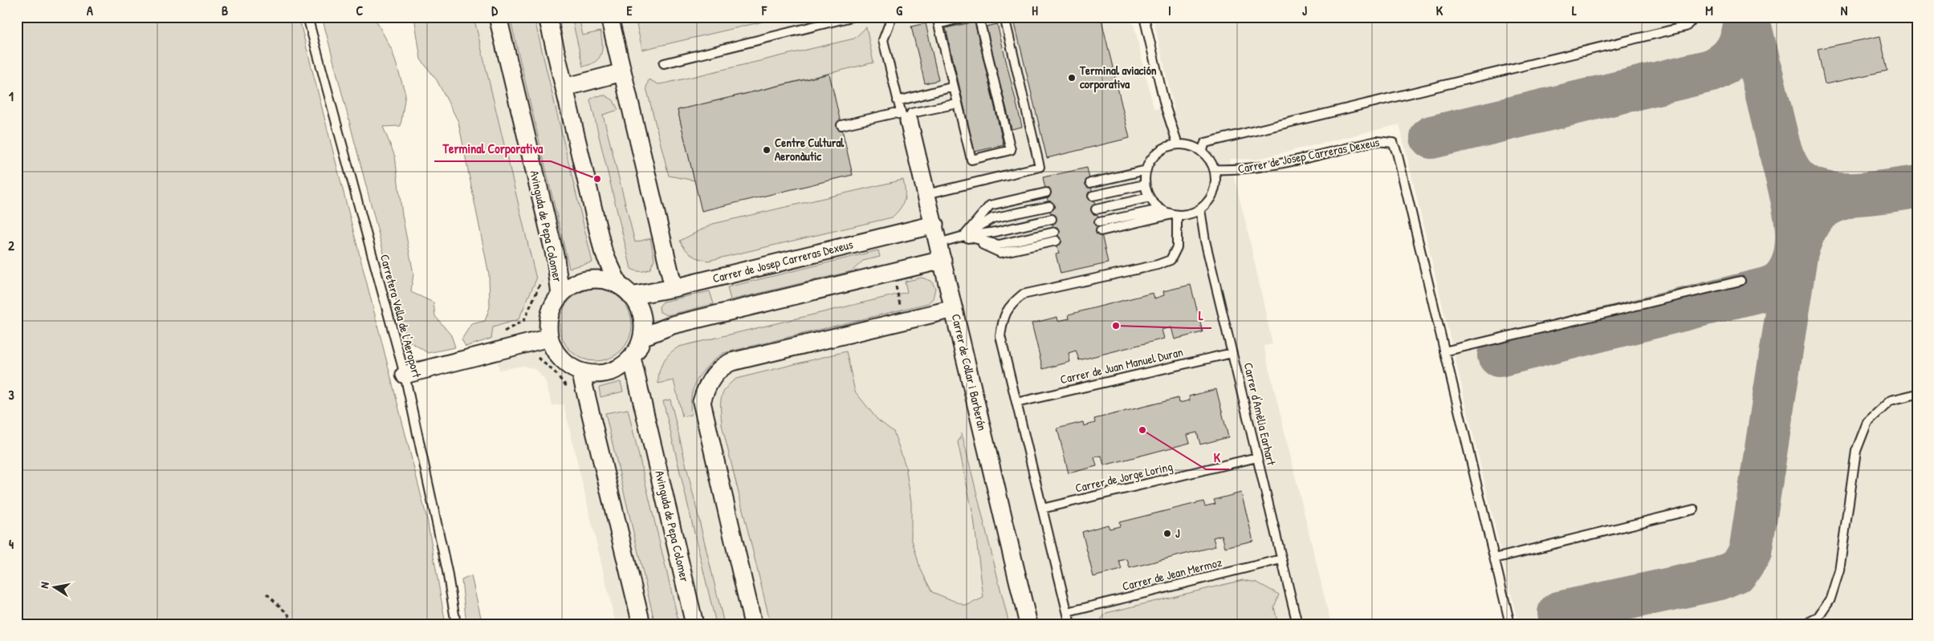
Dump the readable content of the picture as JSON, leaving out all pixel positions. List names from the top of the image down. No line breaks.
{"streets":{"street":["Carrer de Josep Carreras Dexeus","Avinguda de Pepa Colomer","Carrer de Collar i Barberán"],"lane":["Carretera Vella de l'Aeroport","Carrer de Juan Manuel Duran","Carrer d'Amèlia Earhart","Carrer de Jorge Loring","Carrer de Jean Mermoz"]},"crossings":[["Carrer de Josep Carreras Dexeus","Avinguda de Pepa Colomer"],["Carrer de Josep Carreras Dexeus","Carrer de Collar i Barberán"],["Carrer de Josep Carreras Dexeus","Carrer d'Amèlia Earhart"],["Carrer de Juan Manuel Duran","Carrer d'Amèlia Earhart"],["Carrer d'Amèlia Earhart","Carrer de Jorge Loring"],["Carrer d'Amèlia Earhart","Carrer de Jean Mermoz"]],"places":["Terminal aviación corporativa","Centre Cultural Aeronàutic","Terminal Corporativa","L","K","J"],"north":"left","grid":{"columns":["A","B","C","D","E","F","G","H","I","J","K","L","M","N"],"rows":["1","2","3","4"]}}
